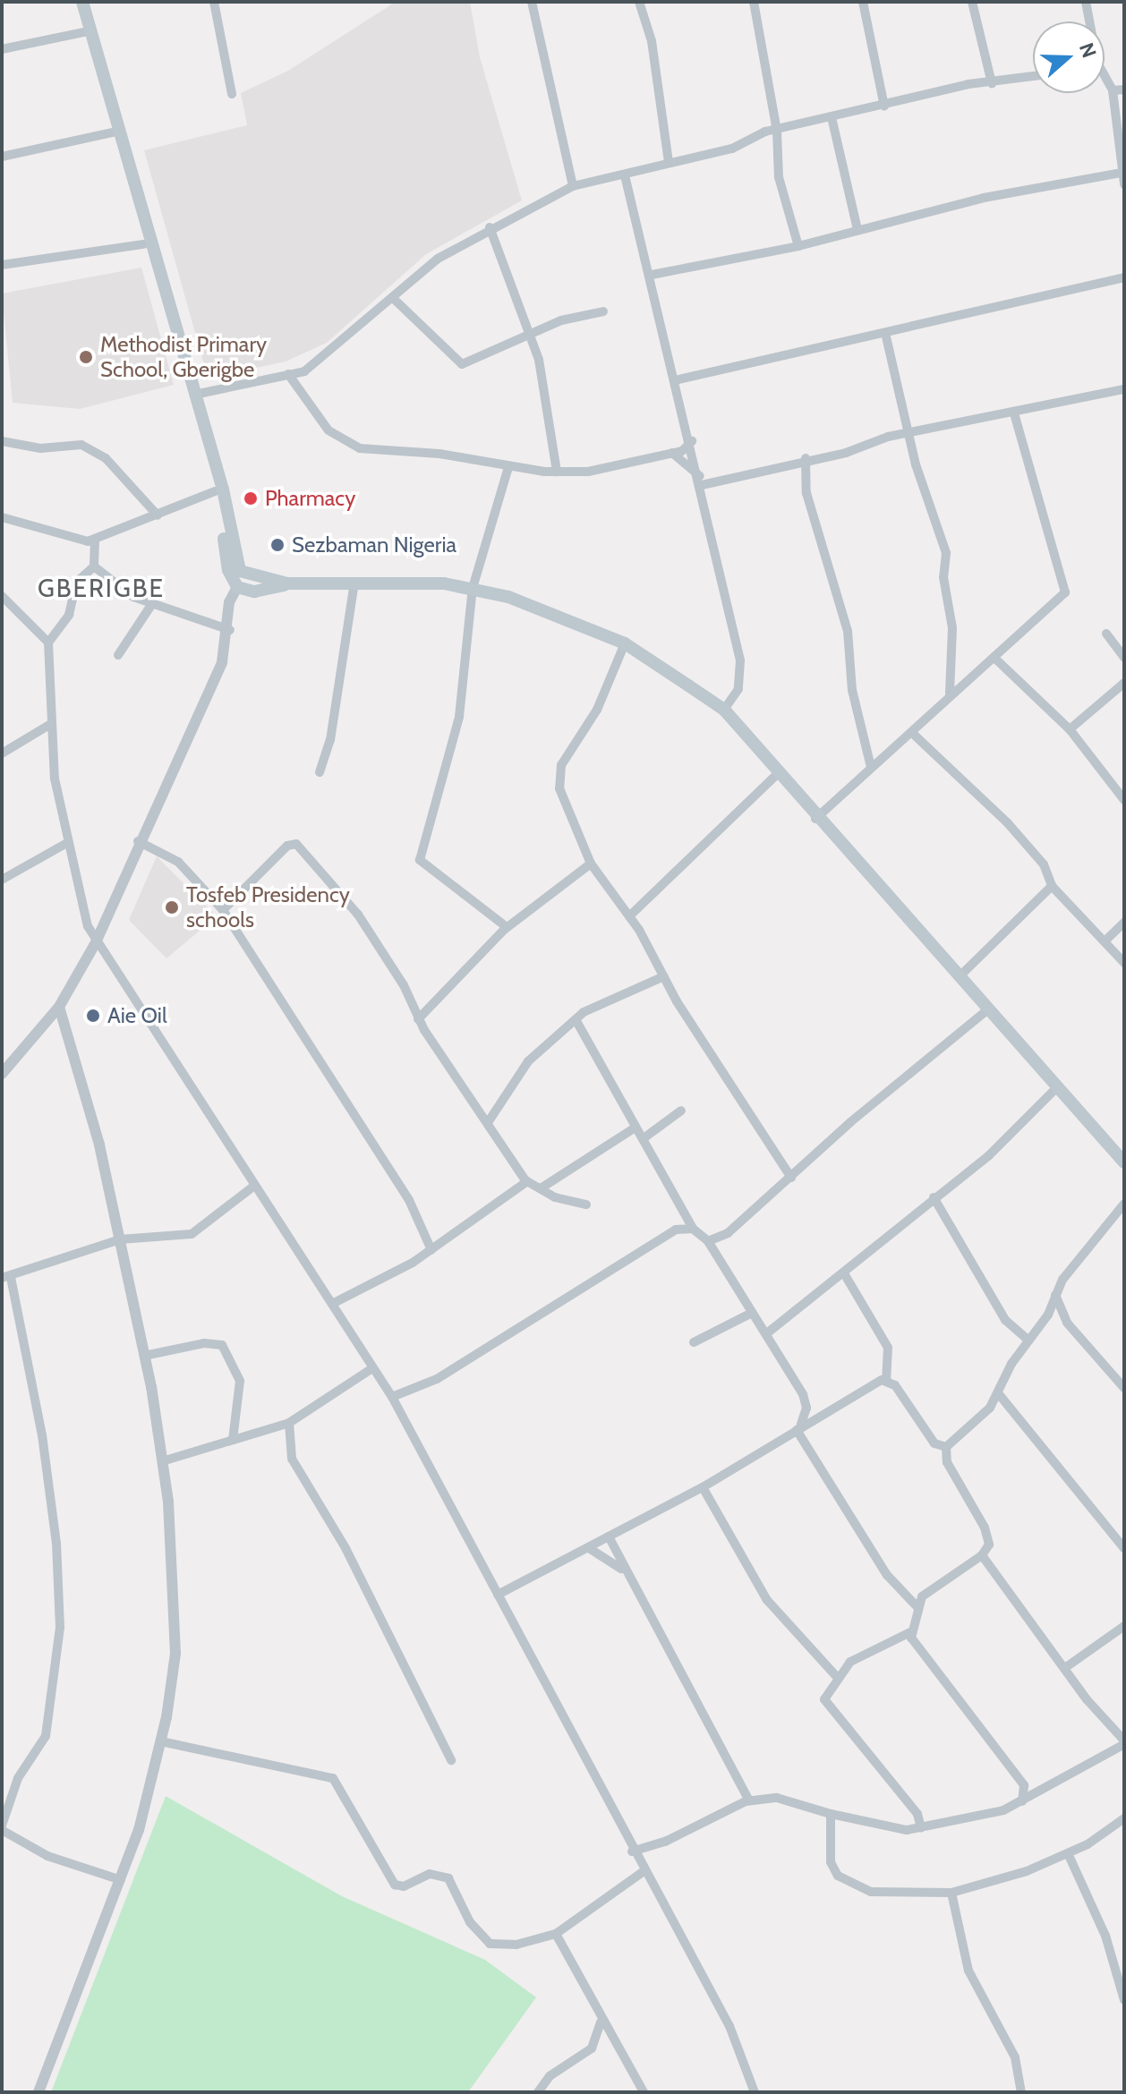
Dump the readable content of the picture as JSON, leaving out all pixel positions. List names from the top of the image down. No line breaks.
{"districts":["GBERIGBE"],"places":["Methodist Primary School, Gberigbe","Pharmacy","Sezbaman Nigeria","Tosfeb Presidency schools","Aie Oil"],"north":"right"}
